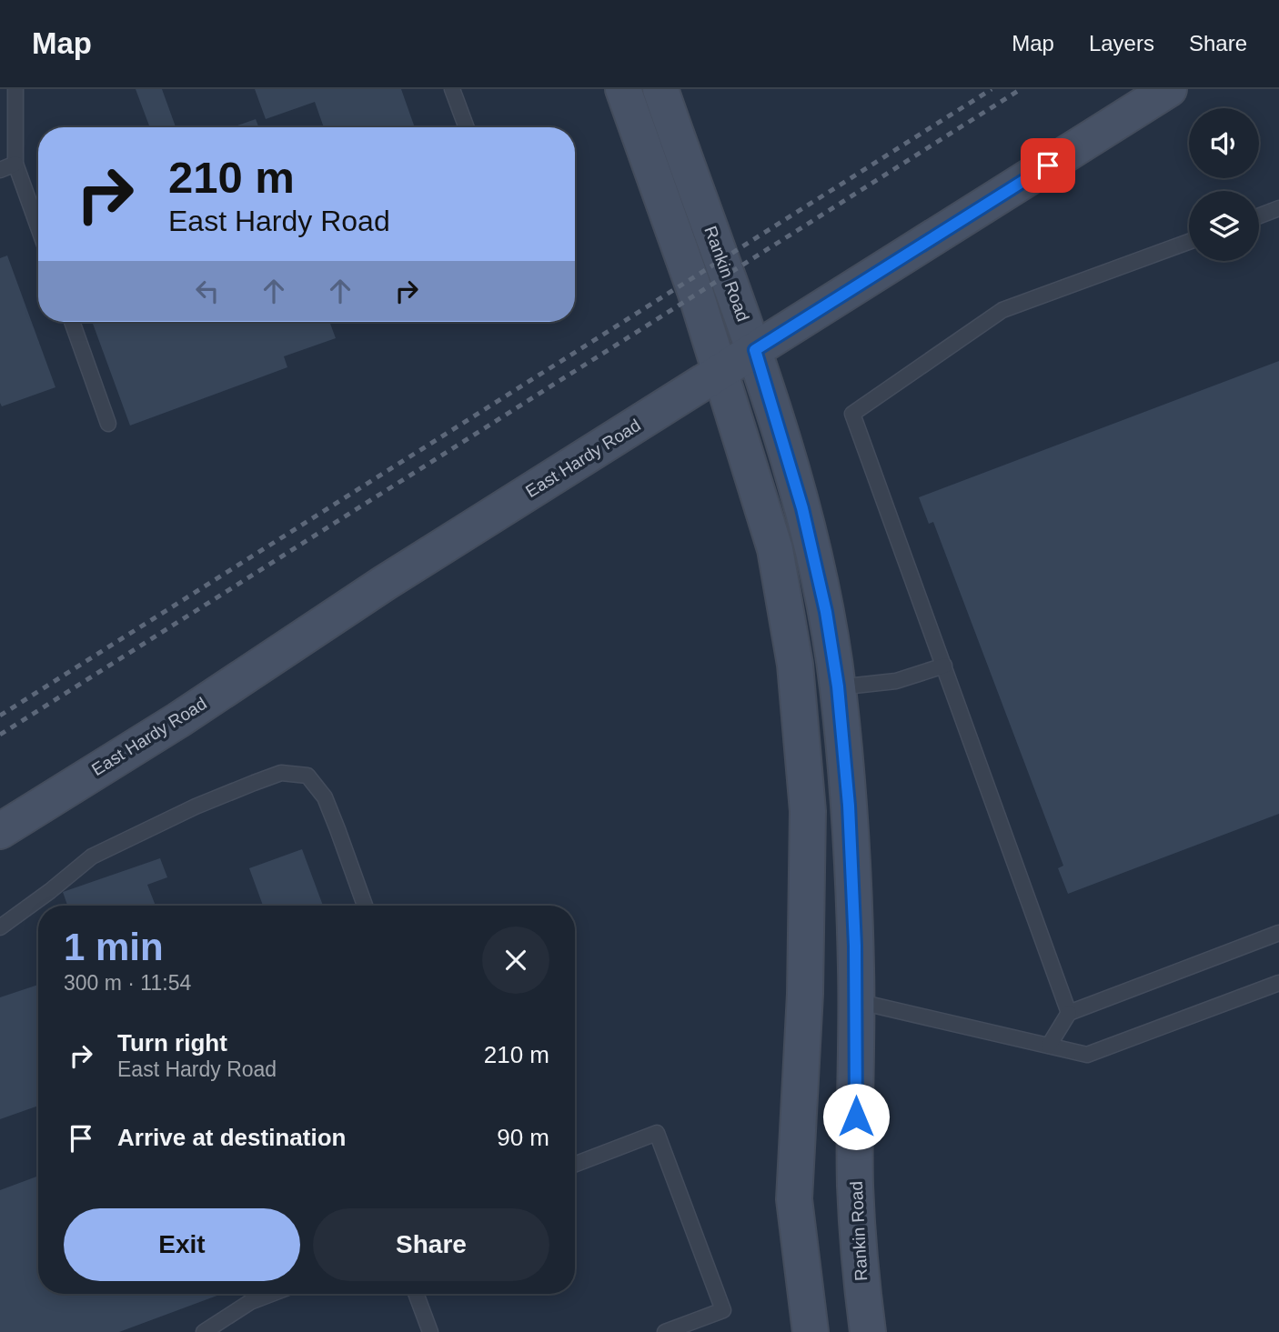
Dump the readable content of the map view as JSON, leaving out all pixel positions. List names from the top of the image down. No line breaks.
{"streets":{"main road":["Rankin Road","East Hardy Road"]},"crossings":[["Rankin Road","East Hardy Road"]],"page":{"header":"Map","nav":["Map","Layers","Share"],"turn":["210 m","East Hardy Road"],"heading":["1 min","300 m · 11:54"],"list":[{"name":"Turn right","note":"East Hardy Road","value":"210 m"},{"name":"Arrive at destination","value":"90 m"}],"buttons":["Exit","Share"]}}
